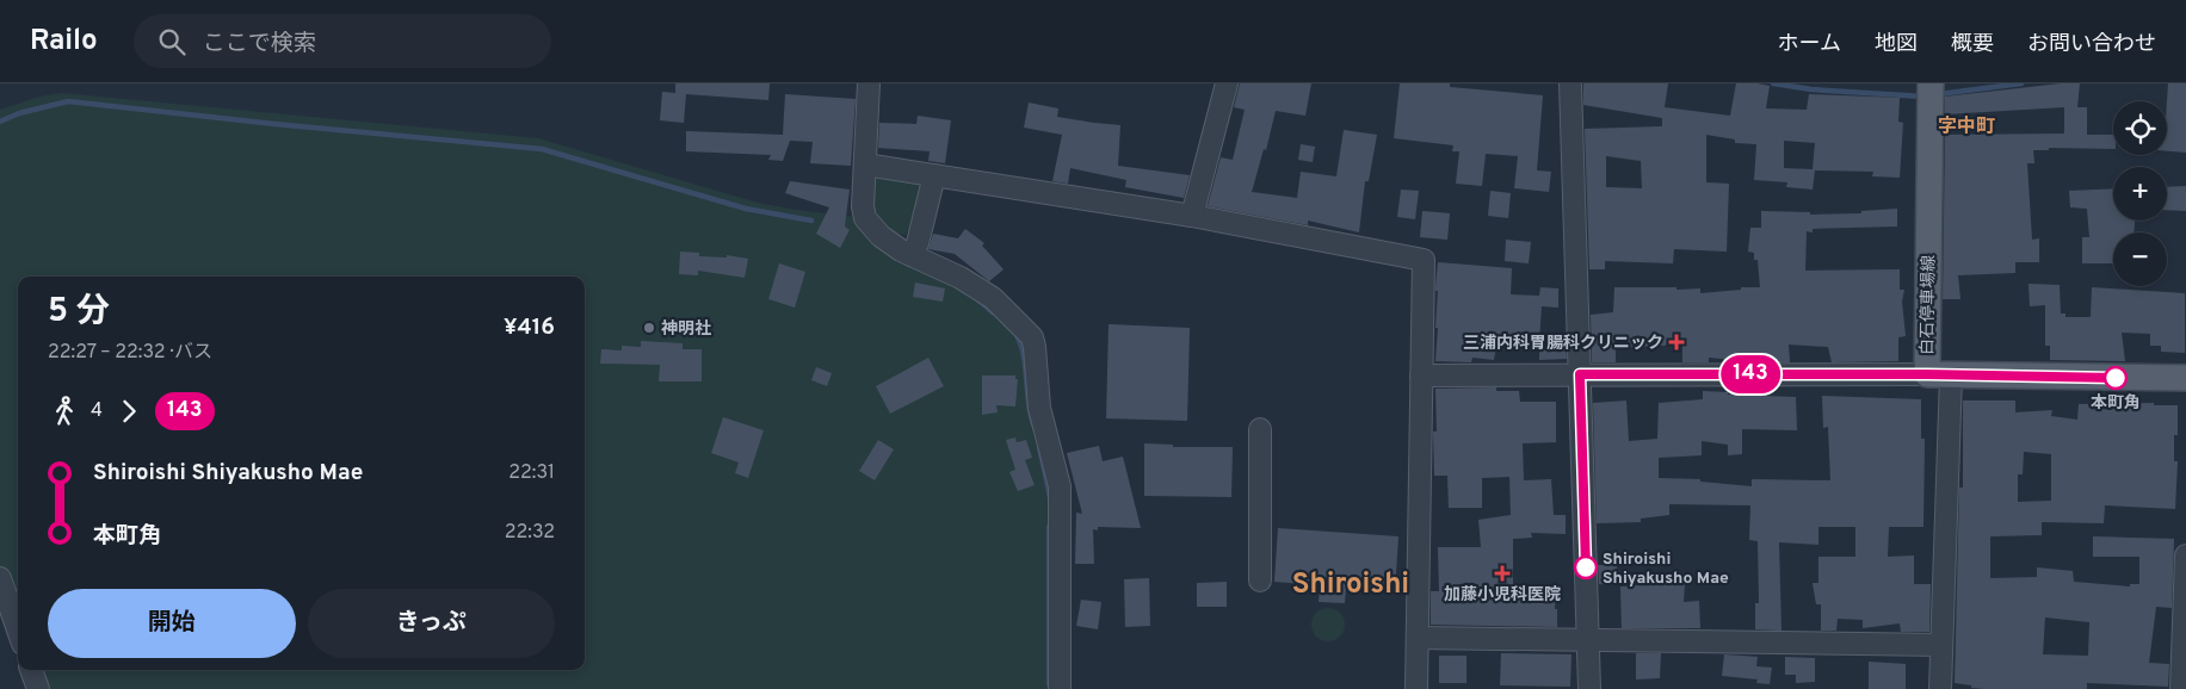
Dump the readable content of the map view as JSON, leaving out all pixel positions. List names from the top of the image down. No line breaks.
{"streets":{"main road":["白石停車場線"]},"districts":["字中町","Shiroishi"],"places":{"other":["神明社","本町角","Shiroishi Shiyakusho Mae"],"health":["三浦内科胃腸科クリニック","加藤小児科医院"]},"lines":["bus line 143"],"page":{"header":"Railo","search":"ここで検索","nav":["ホーム","地図","概要","お問い合わせ"],"on_map":"143","map_buttons":["+","−"],"heading":["5 分","22:27 – 22:32 · バス","¥416"],"legs":["4","143"],"list":[{"name":"Shiroishi Shiyakusho Mae","value":"22:31"},{"name":"本町角","value":"22:32"}],"buttons":["開始","きっぷ"]}}
